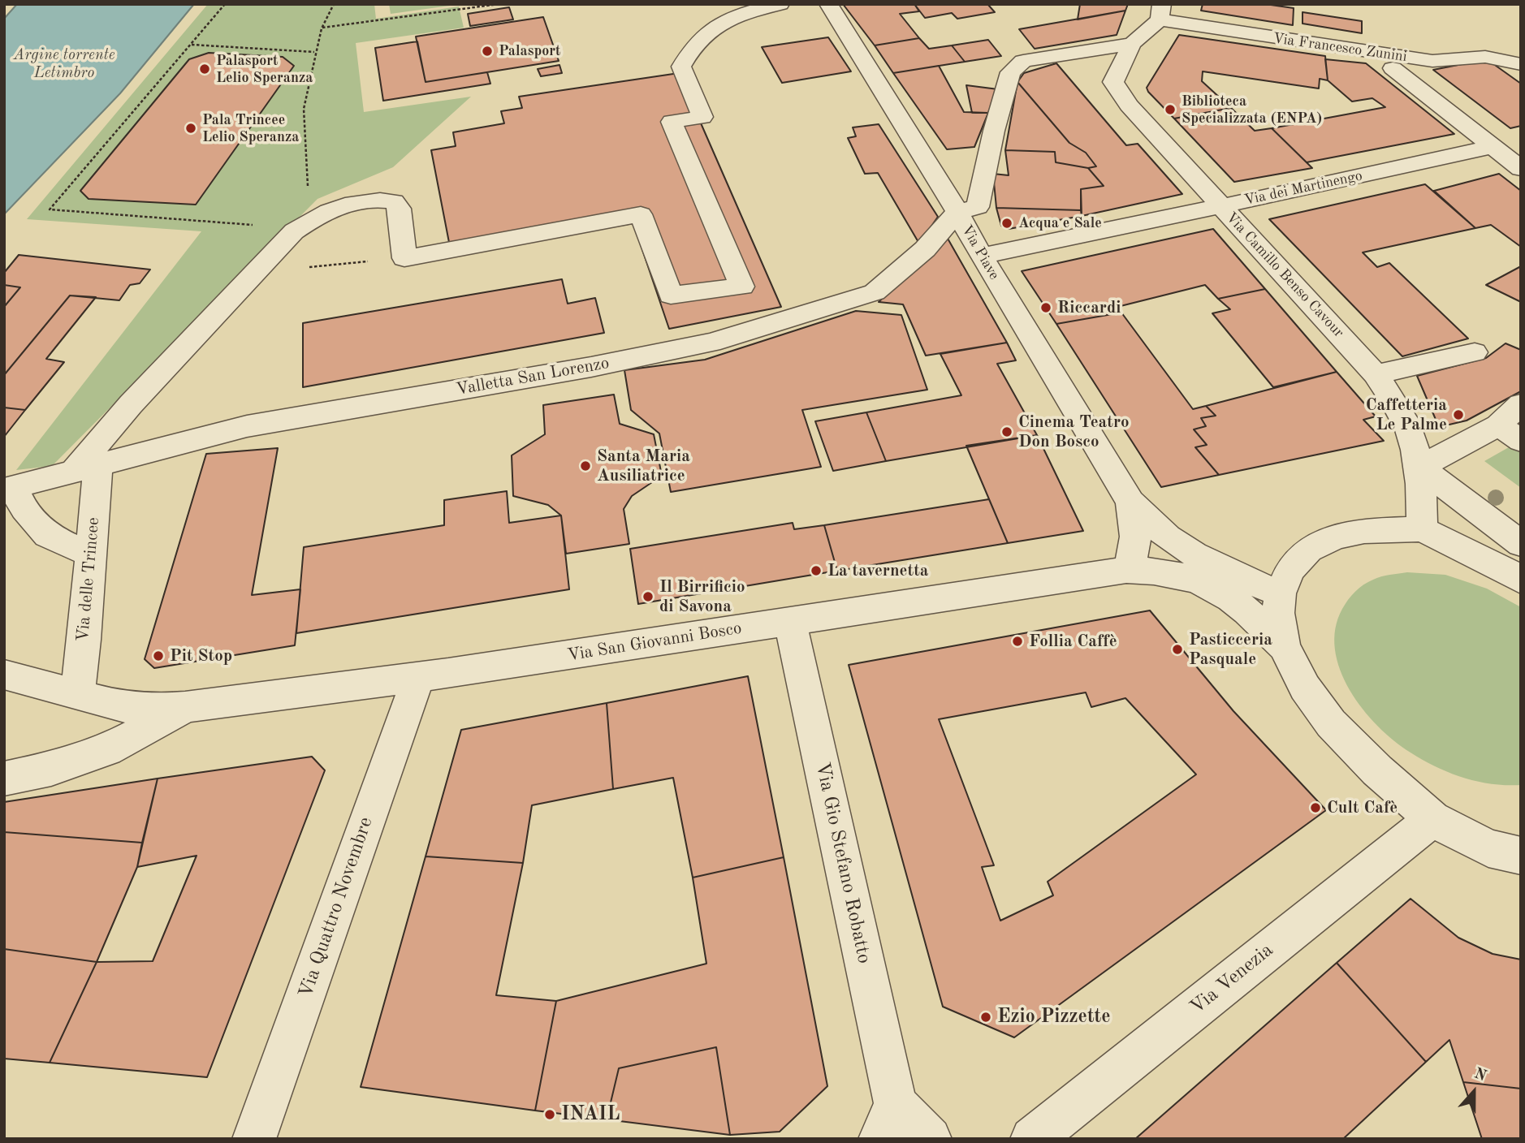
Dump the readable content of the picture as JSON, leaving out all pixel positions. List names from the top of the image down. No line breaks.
{"streets":{"street":["Via Francesco Zunini","Via dei Martinengo","Via Piave","Via Camillo Benso Cavour","Valletta San Lorenzo","Via delle Trincee","Via San Giovanni Bosco","Via Gio Stefano Robatto","Via Quattro Novembre","Via Venezia"]},"crossings":[["Via dei Martinengo","Via Piave"],["Via dei Martinengo","Via Camillo Benso Cavour"],["Via Piave","Valletta San Lorenzo"],["Via Piave","Via San Giovanni Bosco"],["Valletta San Lorenzo","Via delle Trincee"],["Via delle Trincee","Via San Giovanni Bosco"],["Via San Giovanni Bosco","Via Gio Stefano Robatto"],["Via San Giovanni Bosco","Via Quattro Novembre"]],"water":["Argine torrente Letimbro"],"places":["Palasport","Palasport Lelio Speranza","Biblioteca Specializzata (ENPA)","Pala Trincee Lelio Speranza","Acqua e Sale","Riccardi","Caffetteria Le Palme","Cinema Teatro Don Bosco","Santa Maria Ausiliatrice","La tavernetta","Il Birrificio di Savona","Follia Caffè","Pasticceria Pasquale","Pit Stop","Cult Cafè","Ezio Pizzette","INAIL"],"north":"top"}
